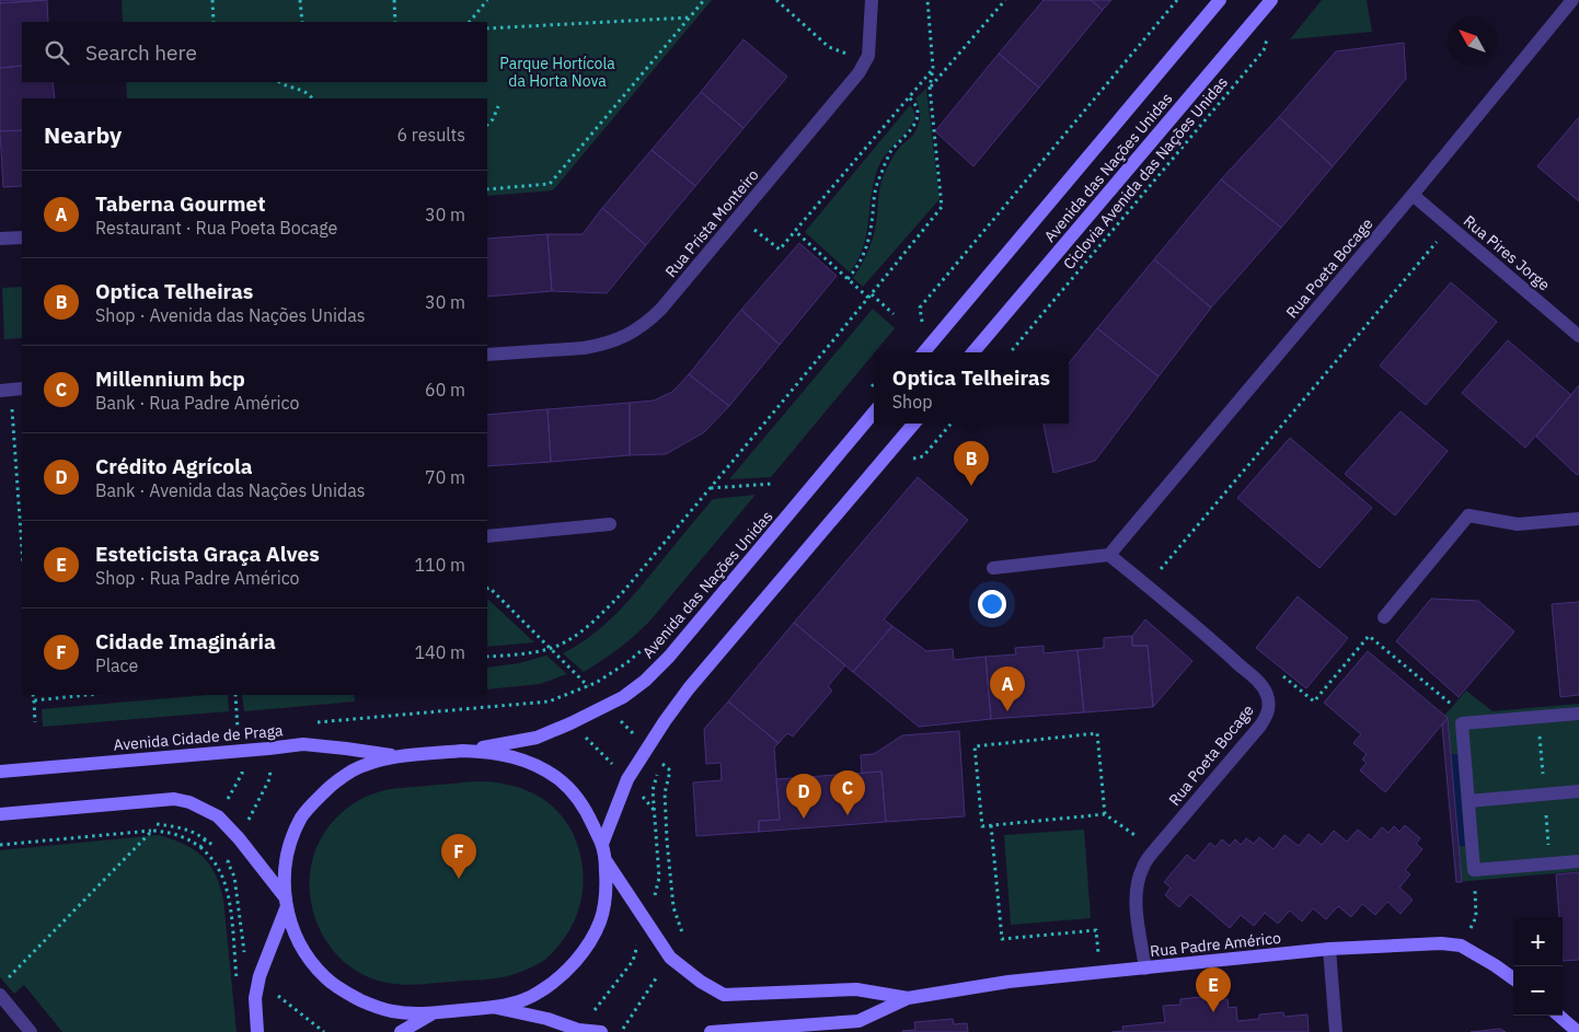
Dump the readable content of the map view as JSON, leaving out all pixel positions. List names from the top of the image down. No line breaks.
{"streets":{"main road":["Avenida das Nações Unidas","Avenida Cidade de Praga","Rua Padre Américo"],"street":["Rua Prista Monteiro","Rua Pires Jorge","Rua Poeta Bocage"],"path":["Ciclovia Avenida das Nações Unidas"]},"crossings":[["Rua Pires Jorge","Rua Poeta Bocage"],["Rua Poeta Bocage","Rua Padre Américo"]],"parks":["Parque Hortícola da Horta Nova"],"north":"top left","page":{"search":"Search here","heading":["Nearby","6 results"],"list":[{"mark":"A","name":"Taberna Gourmet","note":"Restaurant · Rua Poeta Bocage","value":"30 m"},{"mark":"B","name":"Optica Telheiras","note":"Shop · Avenida das Nações Unidas","value":"30 m"},{"mark":"C","name":"Millennium bcp","note":"Bank · Rua Padre Américo","value":"60 m"},{"mark":"D","name":"Crédito Agrícola","note":"Bank · Avenida das Nações Unidas","value":"70 m"},{"mark":"E","name":"Esteticista Graça Alves","note":"Shop · Rua Padre Américo","value":"110 m"},{"mark":"F","name":"Cidade Imaginária","note":"Place","value":"140 m"}],"popup":["Optica Telheiras","Shop"],"pins":["B","A","C","D","F","E"],"map_buttons":["+","−"]}}
